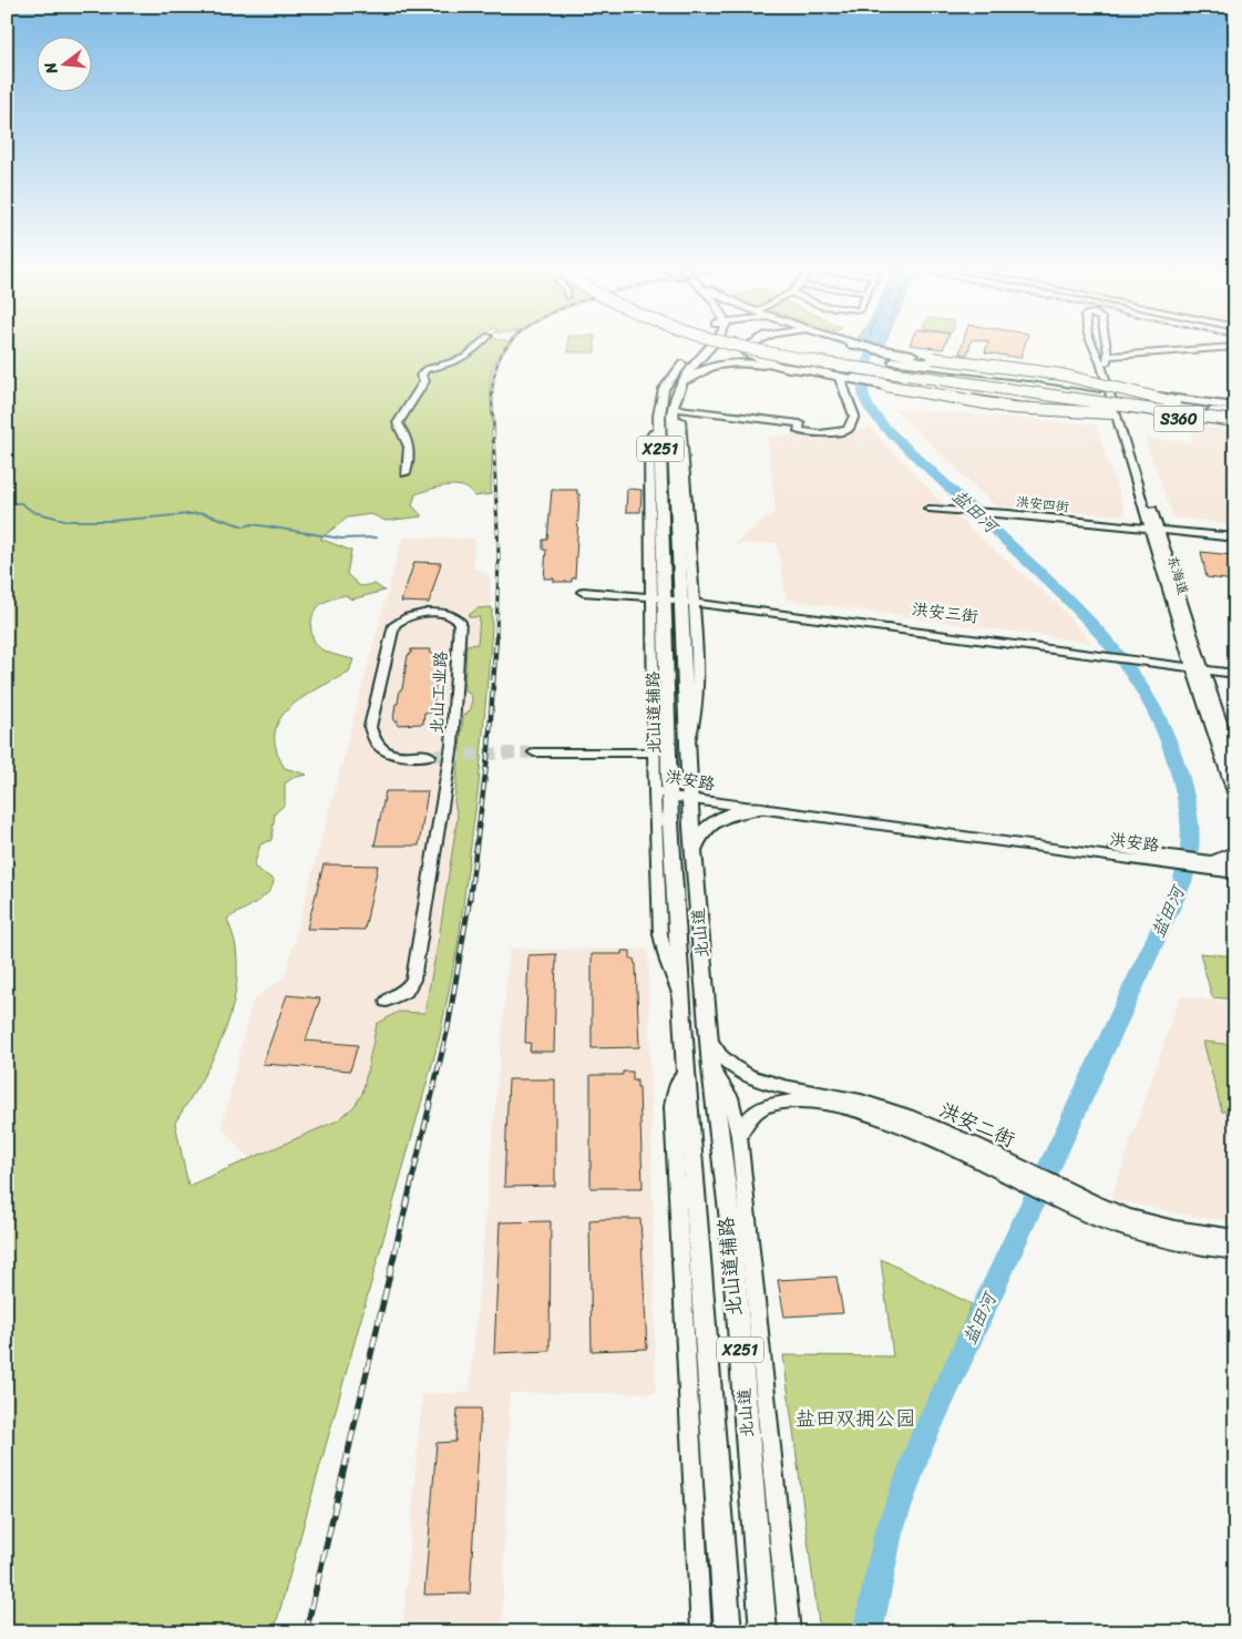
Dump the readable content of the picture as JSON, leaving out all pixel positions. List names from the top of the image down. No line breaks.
{"streets":{"main road":["S360","X251","北山道"],"street":["洪安四街","东海道","洪安三街","北山工业路","北山道辅路","洪安路","洪安二街"]},"crossings":[["S360","东海道"],["X251","北山道辅路"],["洪安四街","东海道"],["东海道","洪安三街"],["洪安三街","北山道辅路"],["洪安三街","北山道"],["北山道辅路","洪安路"],["北山道辅路","北山道"],["北山道辅路","洪安二街"],["洪安路","北山道"],["北山道","洪安二街"]],"water":["盐田河"],"parks":["盐田双拥公园"],"north":"left"}
